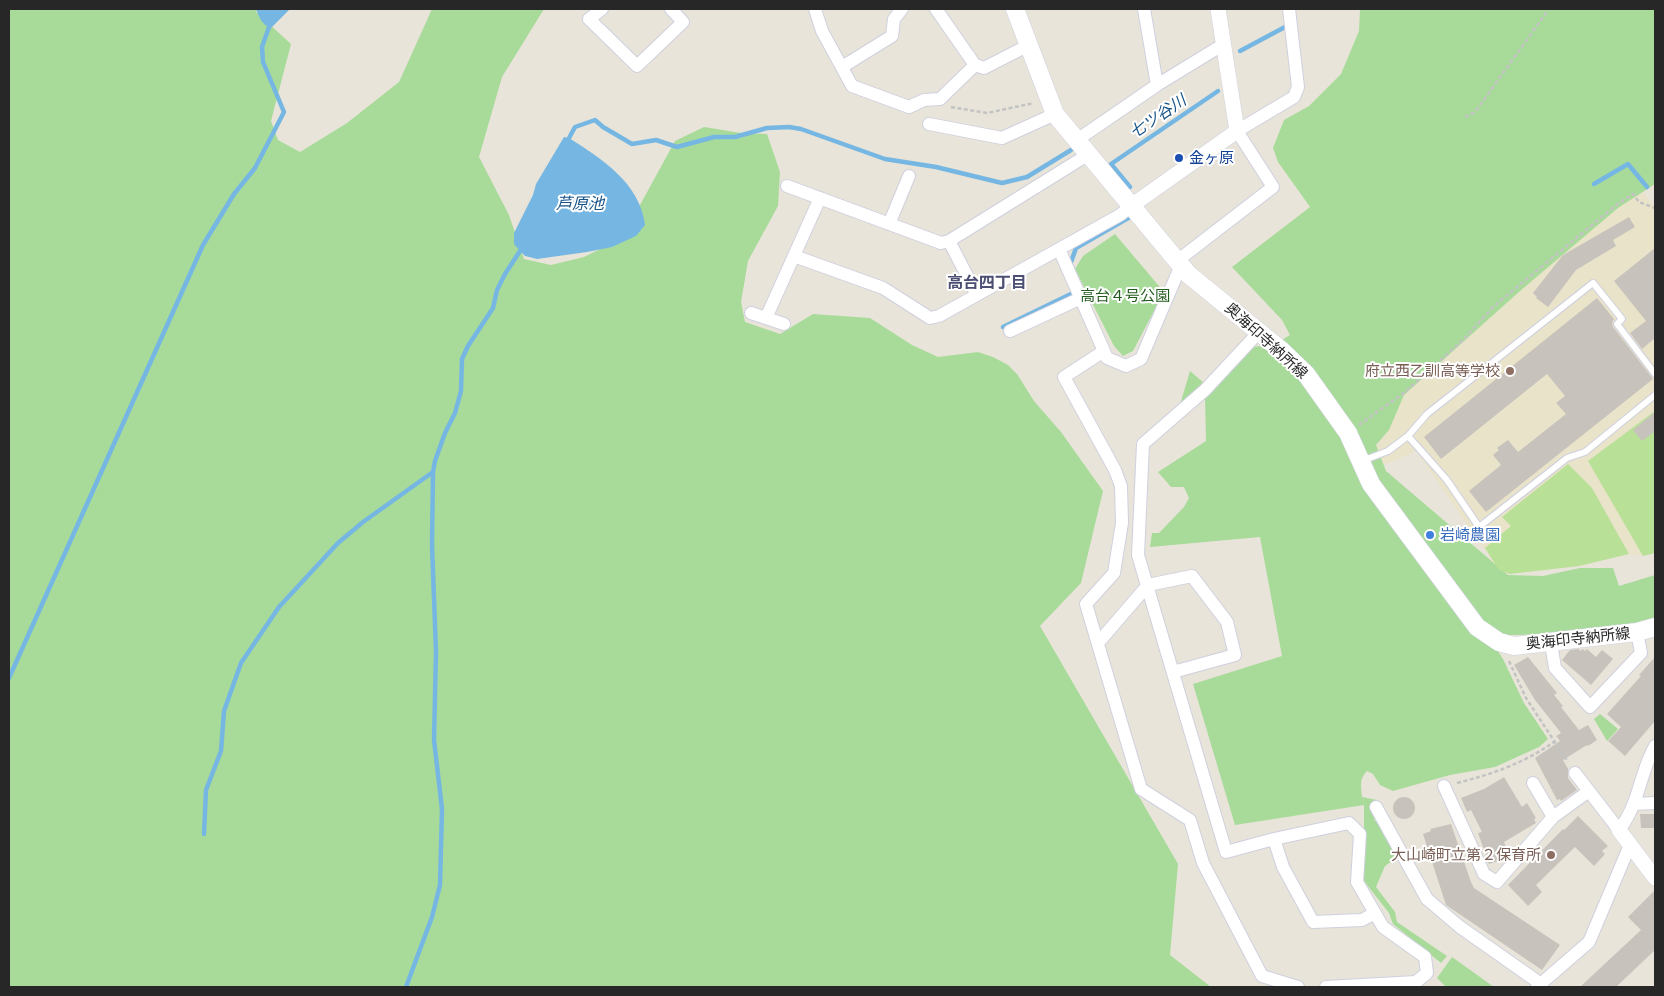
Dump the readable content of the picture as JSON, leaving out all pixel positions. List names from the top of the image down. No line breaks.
{"streets":{"main road":["奥海印寺納所線"]},"districts":["高台四丁目"],"water":["七ツ谷川","芦原池"],"parks":["高台４号公園"],"places":["金ヶ原","府立西乙訓高等学校","岩崎農園","大山崎町立第２保育所"]}
